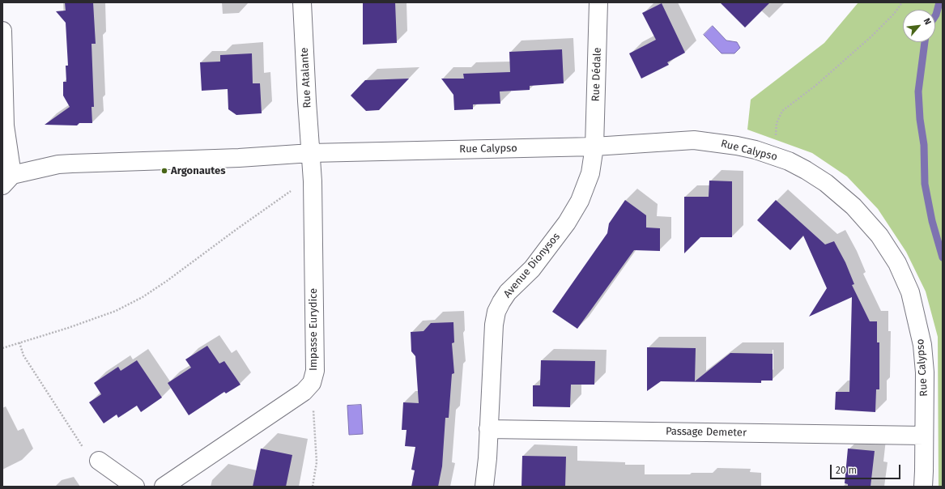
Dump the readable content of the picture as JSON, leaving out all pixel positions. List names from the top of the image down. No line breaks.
{"streets":{"street":["Rue Dédale","Rue Atalante","Rue Calypso","Avenue Dionysos","Impasse Eurydice","Passage Demeter"]},"crossings":[["Rue Dédale","Rue Calypso"],["Rue Dédale","Avenue Dionysos"],["Rue Atalante","Rue Calypso"],["Rue Atalante","Impasse Eurydice"],["Rue Calypso","Avenue Dionysos"],["Rue Calypso","Impasse Eurydice"],["Rue Calypso","Passage Demeter"],["Avenue Dionysos","Passage Demeter"]],"places":["Argonautes"],"scale_bar":"20 m","north":"top right"}
